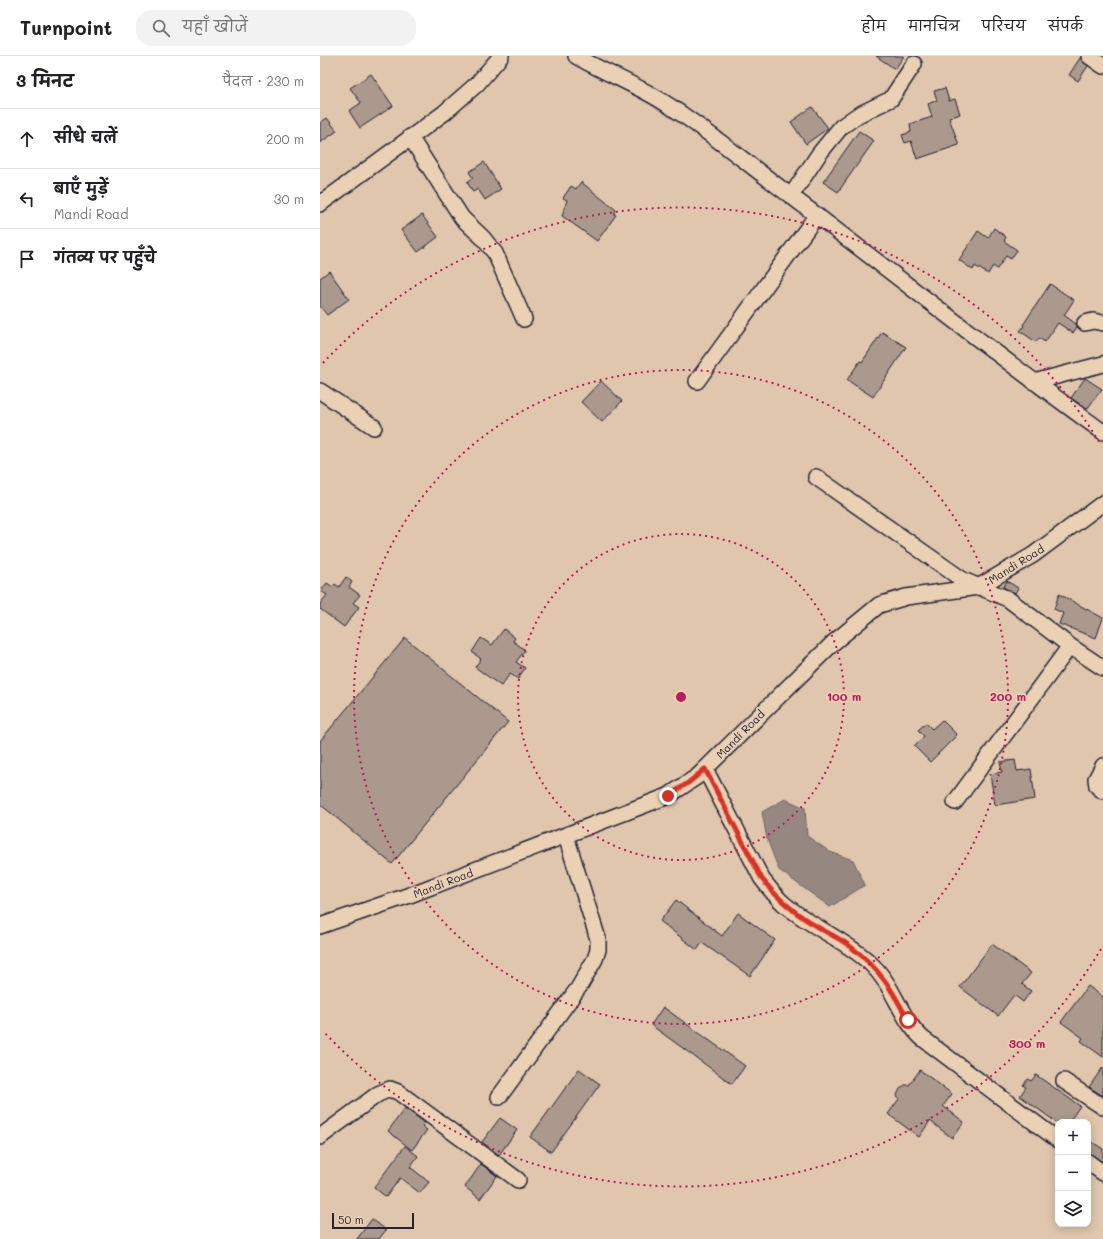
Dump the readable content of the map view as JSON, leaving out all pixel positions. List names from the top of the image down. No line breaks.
{"streets":{"street":["Mandi Road"]},"scale_bar":"50 m","page":{"header":"Turnpoint","search":"यहाँ खोजें","nav":["होम","मानचित्र","परिचय","संपर्क"],"heading":["3 मिनट","पैदल · 230 m"],"list":[["सीधे चलें","200 m"],["बाएँ मुड़ें","Mandi Road","30 m"],"गंतव्य पर पहुँचे"],"map_buttons":["+","−"],"scale":"50 m"},"rings":["100 m","200 m","300 m"]}
